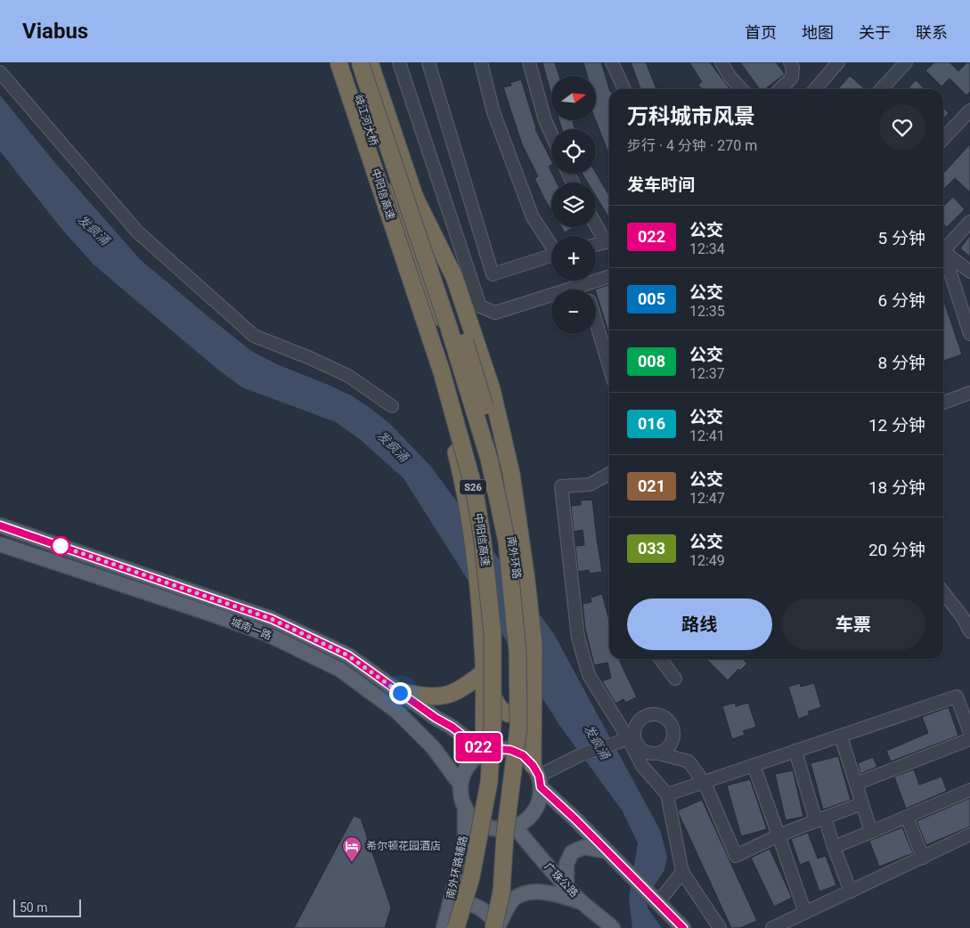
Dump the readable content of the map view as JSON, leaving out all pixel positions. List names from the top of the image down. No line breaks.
{"streets":{"highway":["岐江河大桥","中阳信高速","S26","南外环路"],"main road":["城南一路","南外环路辅路","广珠公路"]},"crossings":[["岐江河大桥","南外环路"],["中阳信高速","南外环路"],["城南一路","南外环路辅路"],["城南一路","广珠公路"],["南外环路辅路","广珠公路"]],"water":["发疯涌"],"places":{"hotel":["希尔顿花园酒店"]},"lines":["bus line 022"],"scale_bar":"50 m","north":"right","page":{"header":"Viabus","nav":["首页","地图","关于","联系"],"on_map":"022","map_buttons":["+","−"],"heading":[["万科城市风景","步行 · 4 分钟 · 270 m"],"发车时间"],"list":[{"mark":"022","name":"公交","note":"12:34","value":"5 分钟"},{"mark":"005","name":"公交","note":"12:35","value":"6 分钟"},{"mark":"008","name":"公交","note":"12:37","value":"8 分钟"},{"mark":"016","name":"公交","note":"12:41","value":"12 分钟"},{"mark":"021","name":"公交","note":"12:47","value":"18 分钟"},{"mark":"033","name":"公交","note":"12:49","value":"20 分钟"}],"buttons":["路线","车票"],"scale":"50 m"}}
